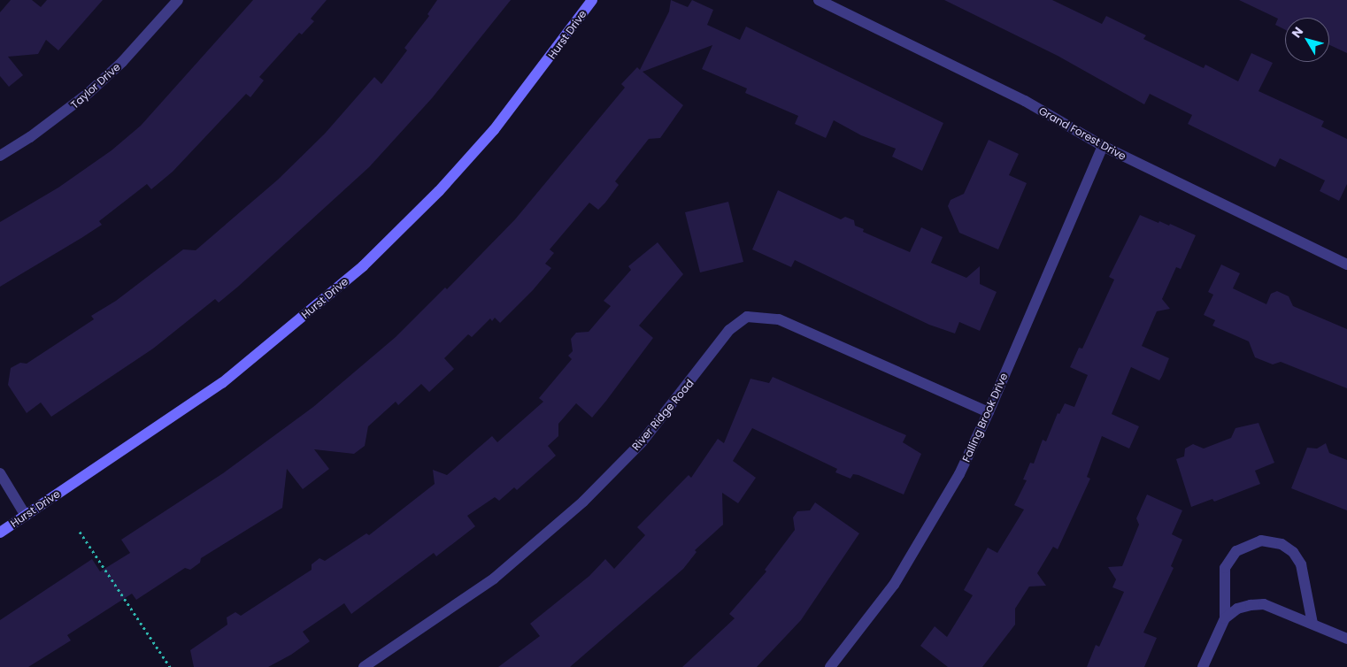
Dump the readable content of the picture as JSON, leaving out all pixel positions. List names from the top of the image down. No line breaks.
{"streets":{"street":["Hurst Drive","Taylor Drive","Grand Forest Drive","River Ridge Road","Falling Brook Drive"]},"crossings":[["Grand Forest Drive","Falling Brook Drive"],["River Ridge Road","Falling Brook Drive"]],"north":"top left"}
